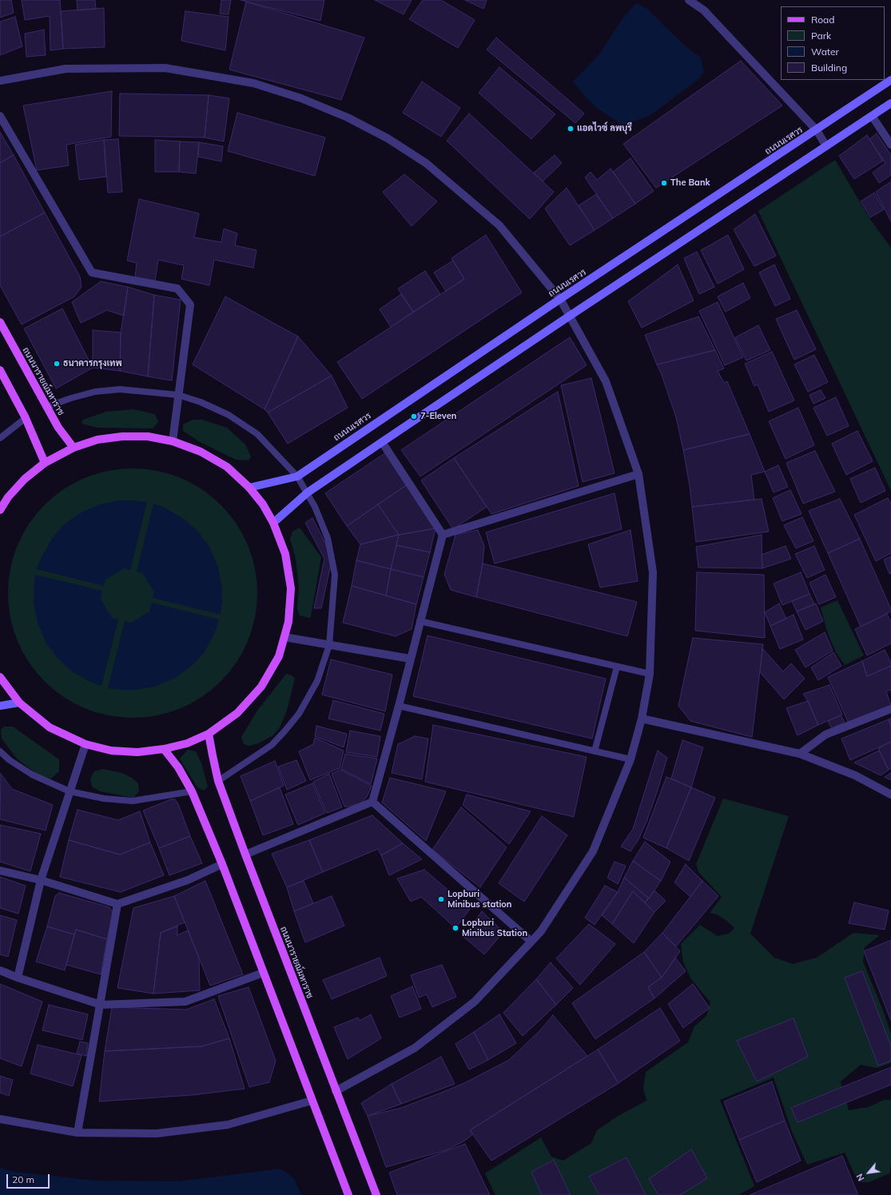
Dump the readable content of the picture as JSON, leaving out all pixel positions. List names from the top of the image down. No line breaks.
{"streets":{"main road":["ถนนนเรศวร","ถนนนารายณ์มหาราช"]},"places":["แอดไวซ์ ลพบุรี","The Bank","ธนาคารกรุงเทพ","7-Eleven","Lopburi Minibus station","Lopburi Minibus Station"],"legend":["Road","Park","Water","Building"],"scale_bar":"20 m","north":"bottom left"}
